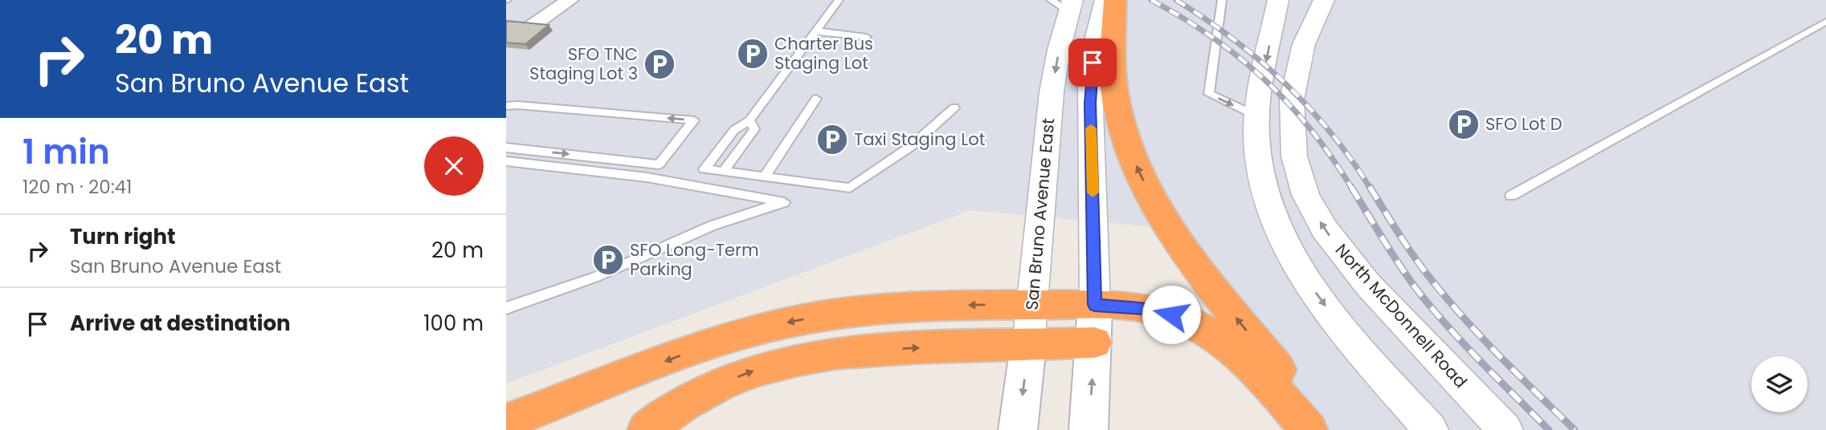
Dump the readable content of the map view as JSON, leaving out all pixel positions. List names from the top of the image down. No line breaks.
{"streets":{"main road":["San Bruno Avenue East"],"street":["North McDonnell Road"]},"places":{"parking":["Charter Bus Staging Lot","SFO TNC Staging Lot 3","SFO Lot D","Taxi Staging Lot","SFO Long-Term Parking"]},"page":{"turn":["20 m","San Bruno Avenue East"],"heading":["1 min","120 m · 20:41"],"list":[{"name":"Turn right","note":"San Bruno Avenue East","value":"20 m"},{"name":"Arrive at destination","value":"100 m"}]}}
